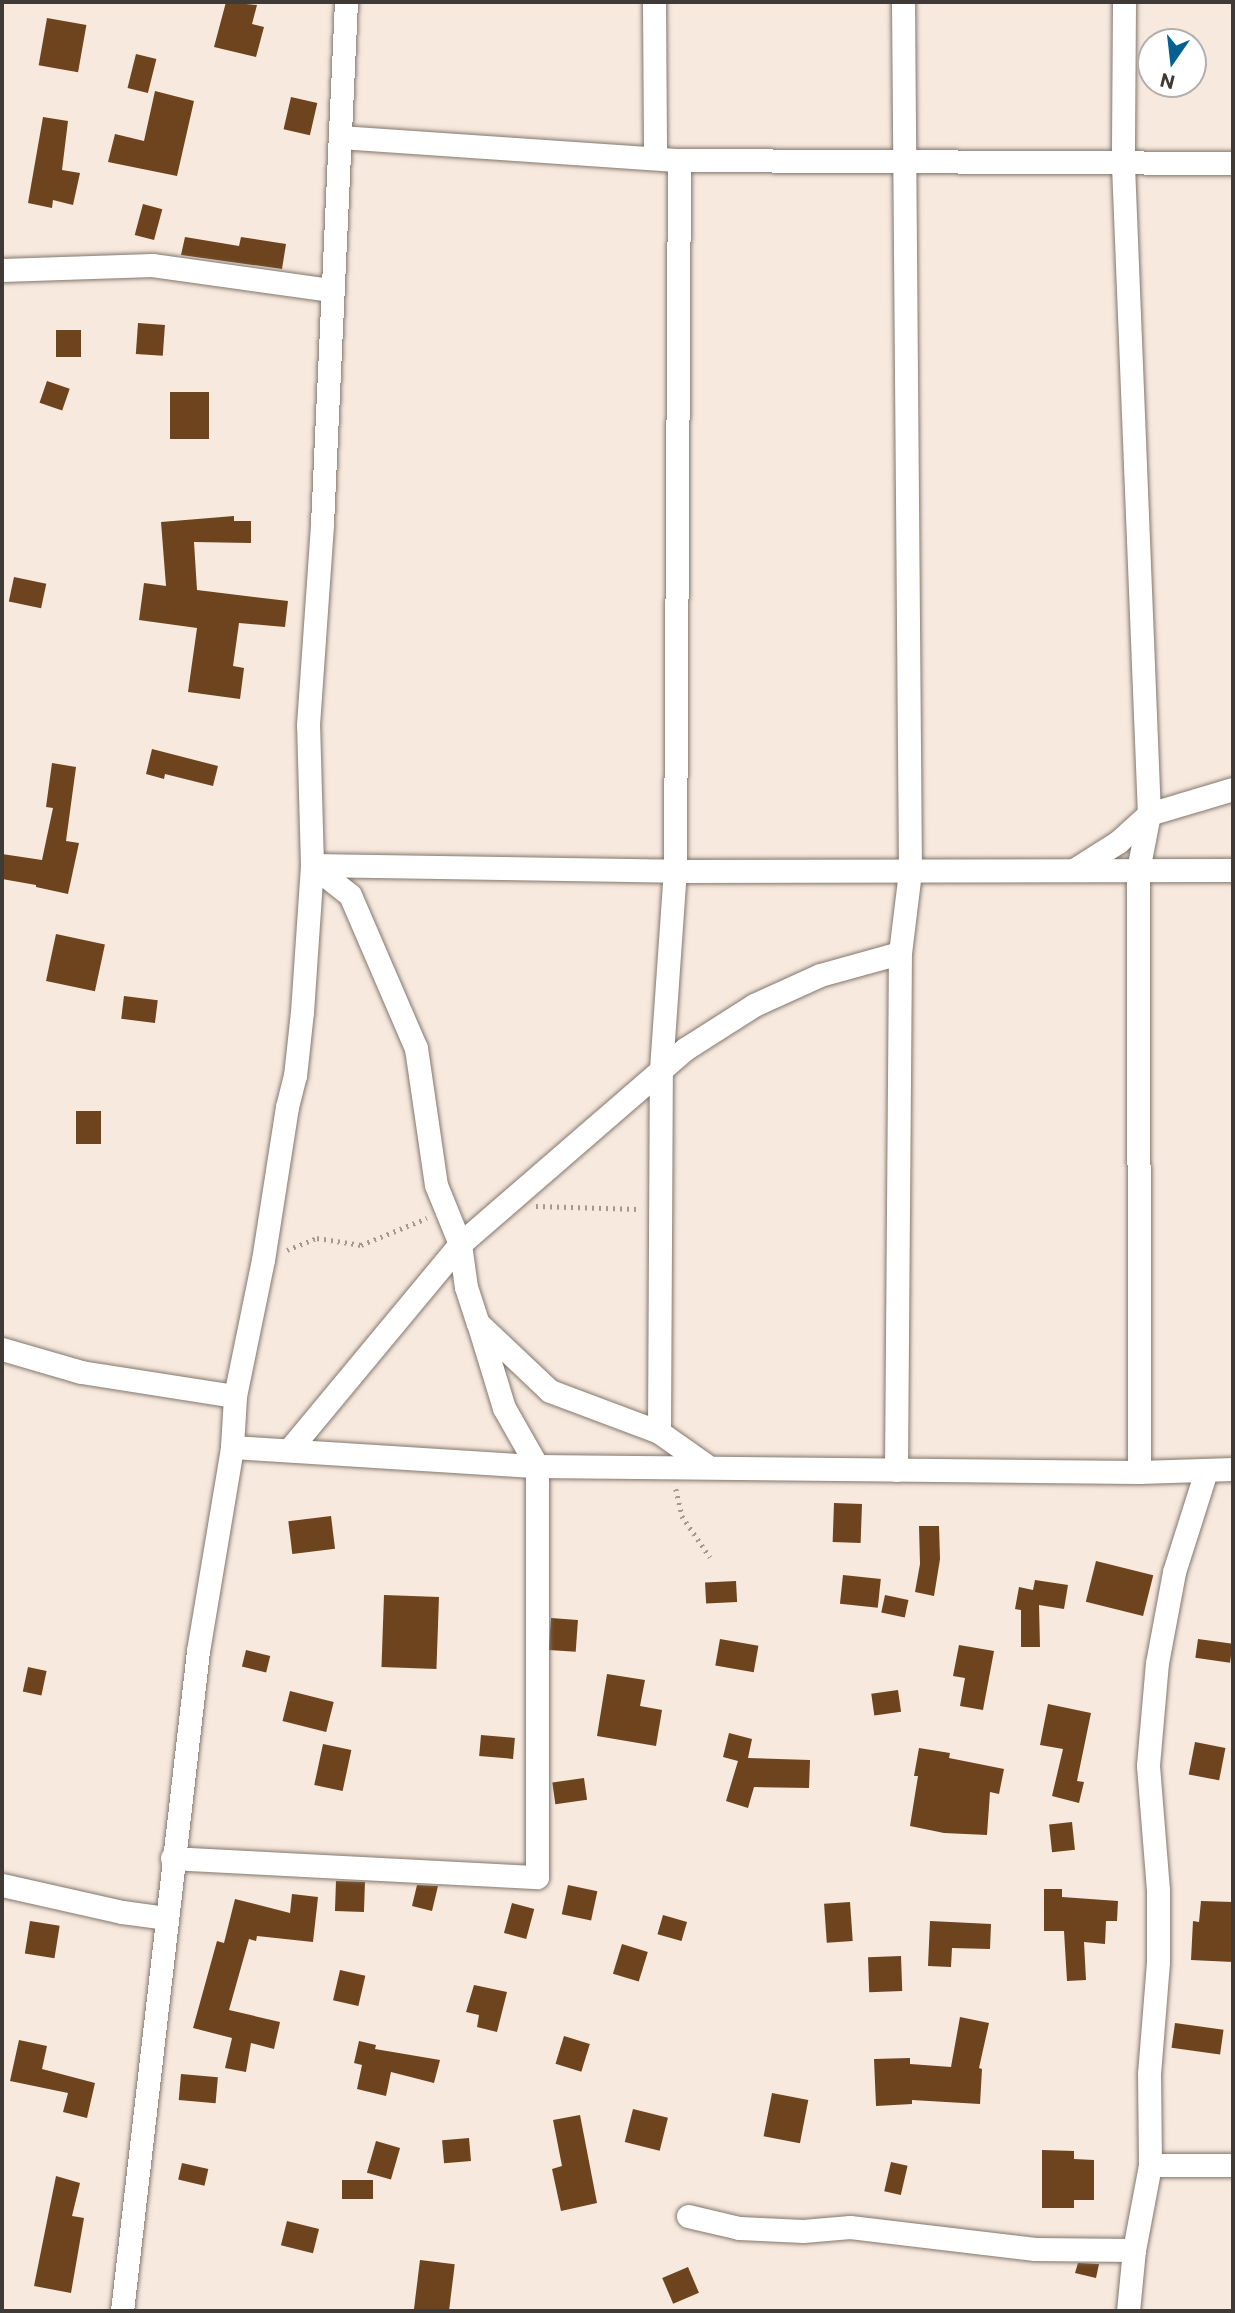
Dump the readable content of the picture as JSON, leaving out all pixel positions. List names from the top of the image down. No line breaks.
{"north":"bottom"}
